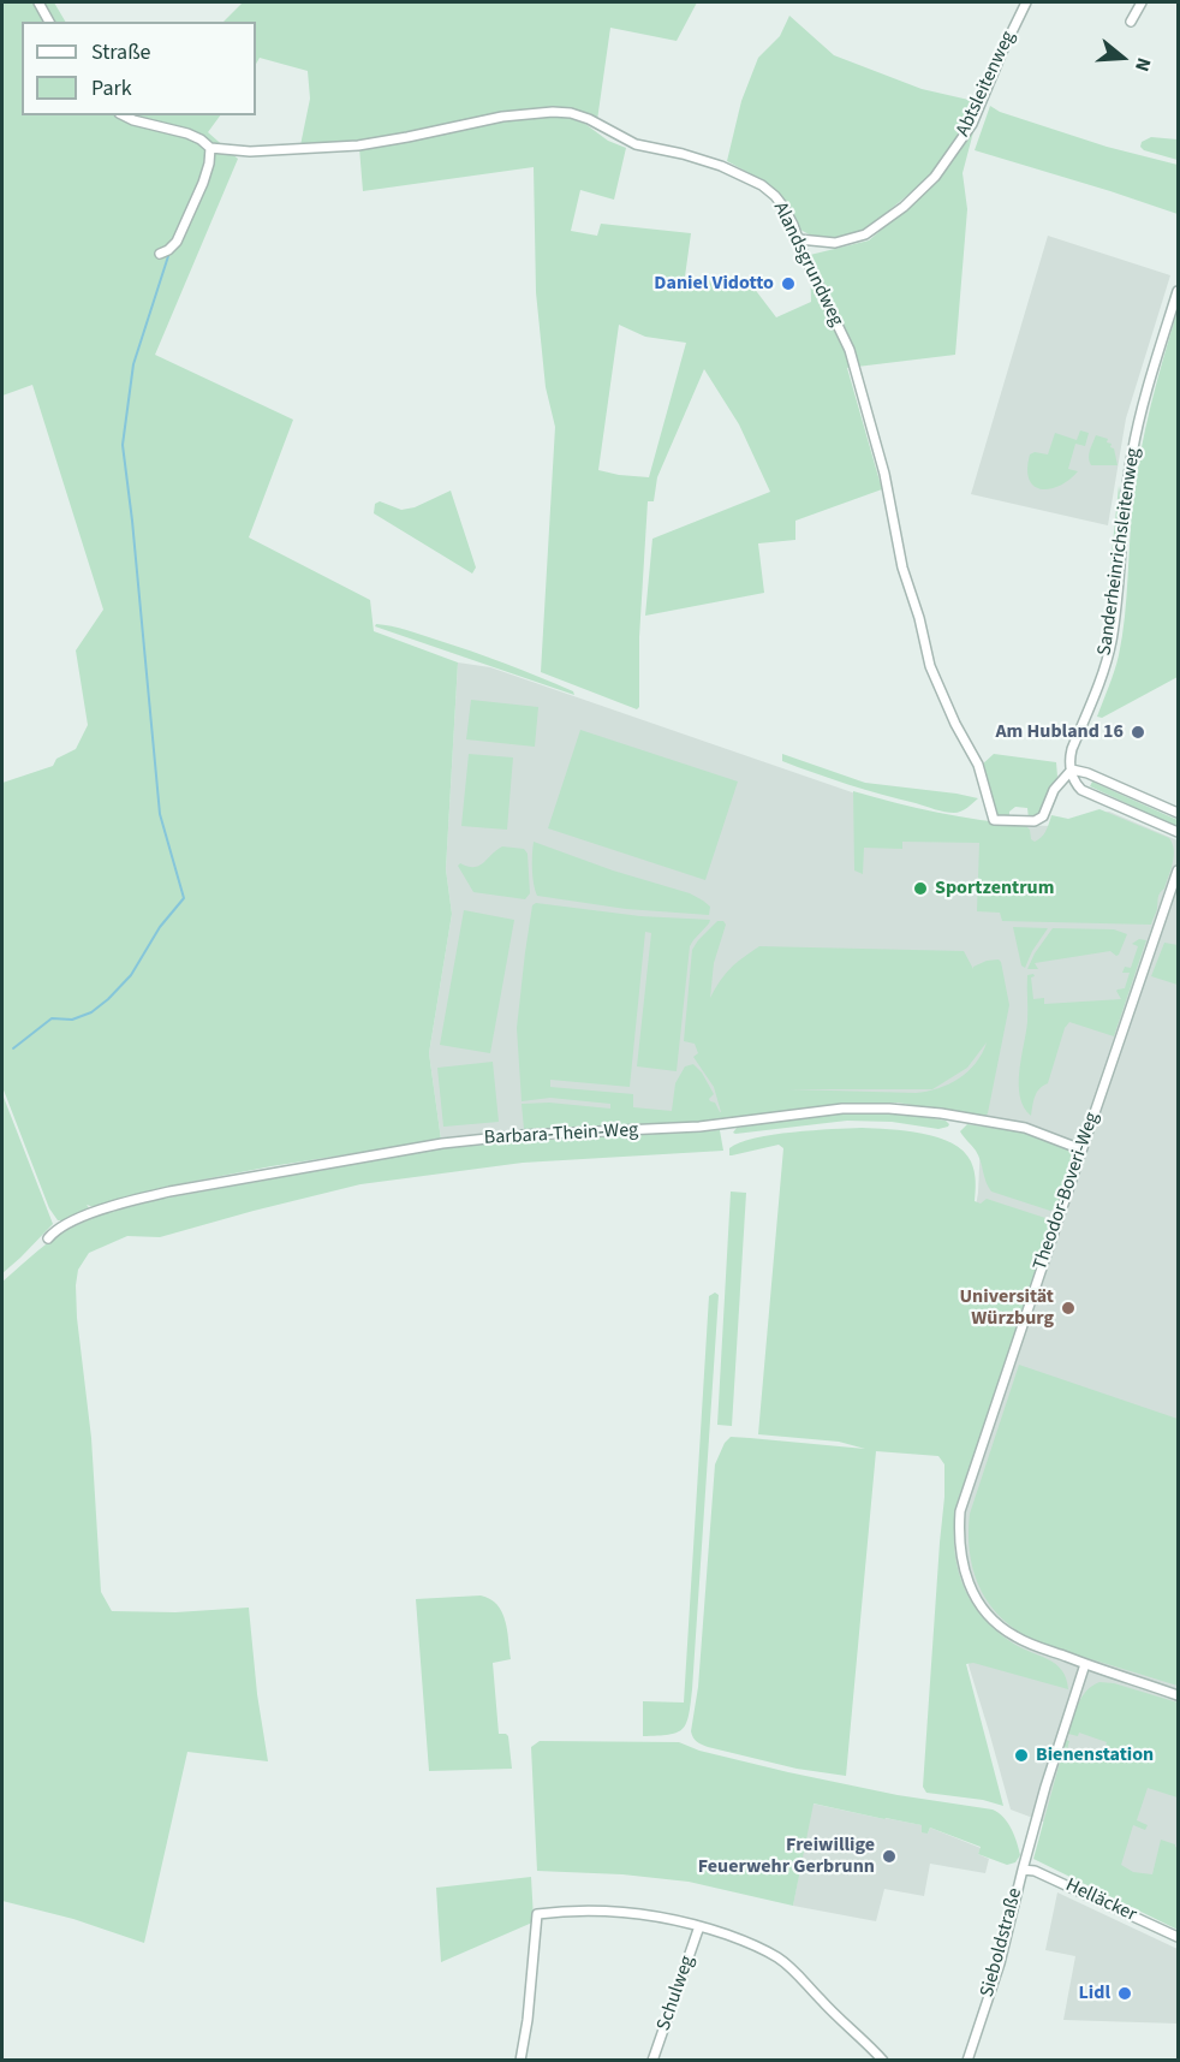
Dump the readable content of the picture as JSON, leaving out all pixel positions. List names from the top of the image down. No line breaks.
{"streets":{"street":["Abtsleitenweg","Alandsgrundweg","Sanderheinrichsleitenweg","Barbara-Thein-Weg","Theodor-Boveri-Weg","Helläcker","Sieboldstraße","Schulweg"]},"crossings":[["Abtsleitenweg","Alandsgrundweg"],["Alandsgrundweg","Sanderheinrichsleitenweg"],["Barbara-Thein-Weg","Theodor-Boveri-Weg"],["Theodor-Boveri-Weg","Sieboldstraße"],["Helläcker","Sieboldstraße"]],"places":["Daniel Vidotto","Am Hubland 16","Sportzentrum","Universität Würzburg","Bienenstation","Freiwillige Feuerwehr Gerbrunn","Lidl"],"legend":["Straße","Park"],"north":"right"}
